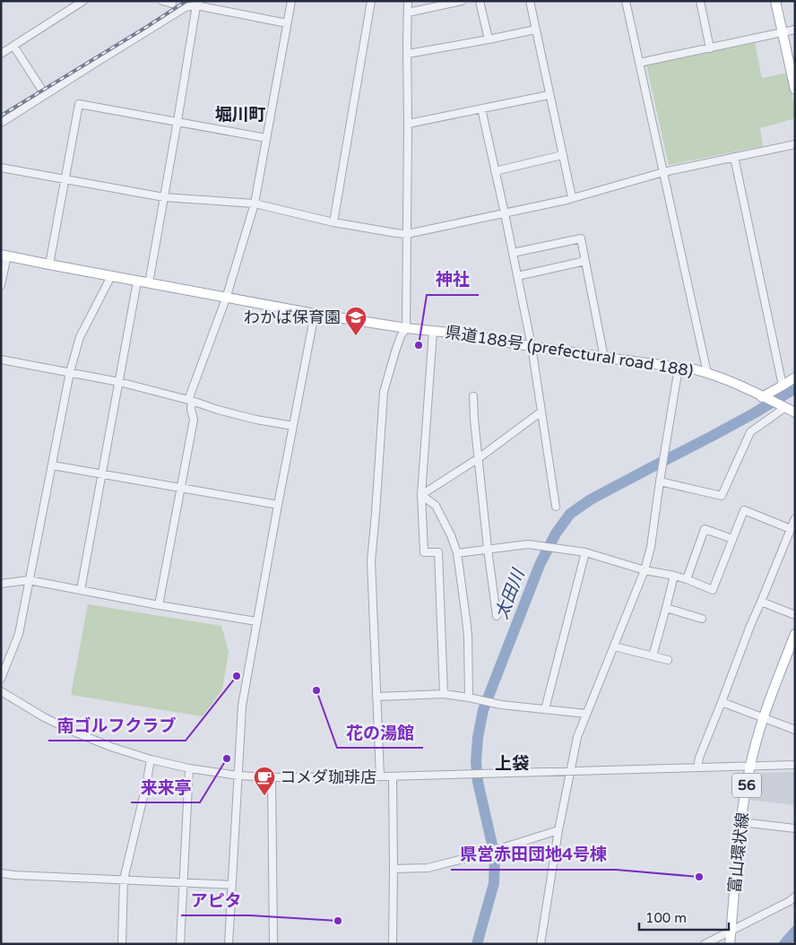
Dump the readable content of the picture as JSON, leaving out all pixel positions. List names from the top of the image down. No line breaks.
{"streets":{"main road":["県道188号 (prefectural road 188)","56","富山環状線"]},"districts":["堀川町","上袋"],"water":["太田川"],"places":{"school or university":["わかば保育園"],"other":["神社","南ゴルフクラブ","花の湯館","来来亭","県営赤田団地4号棟","アピタ"],"cafe":["コメダ珈琲店"]},"scale_bar":"100 m"}
